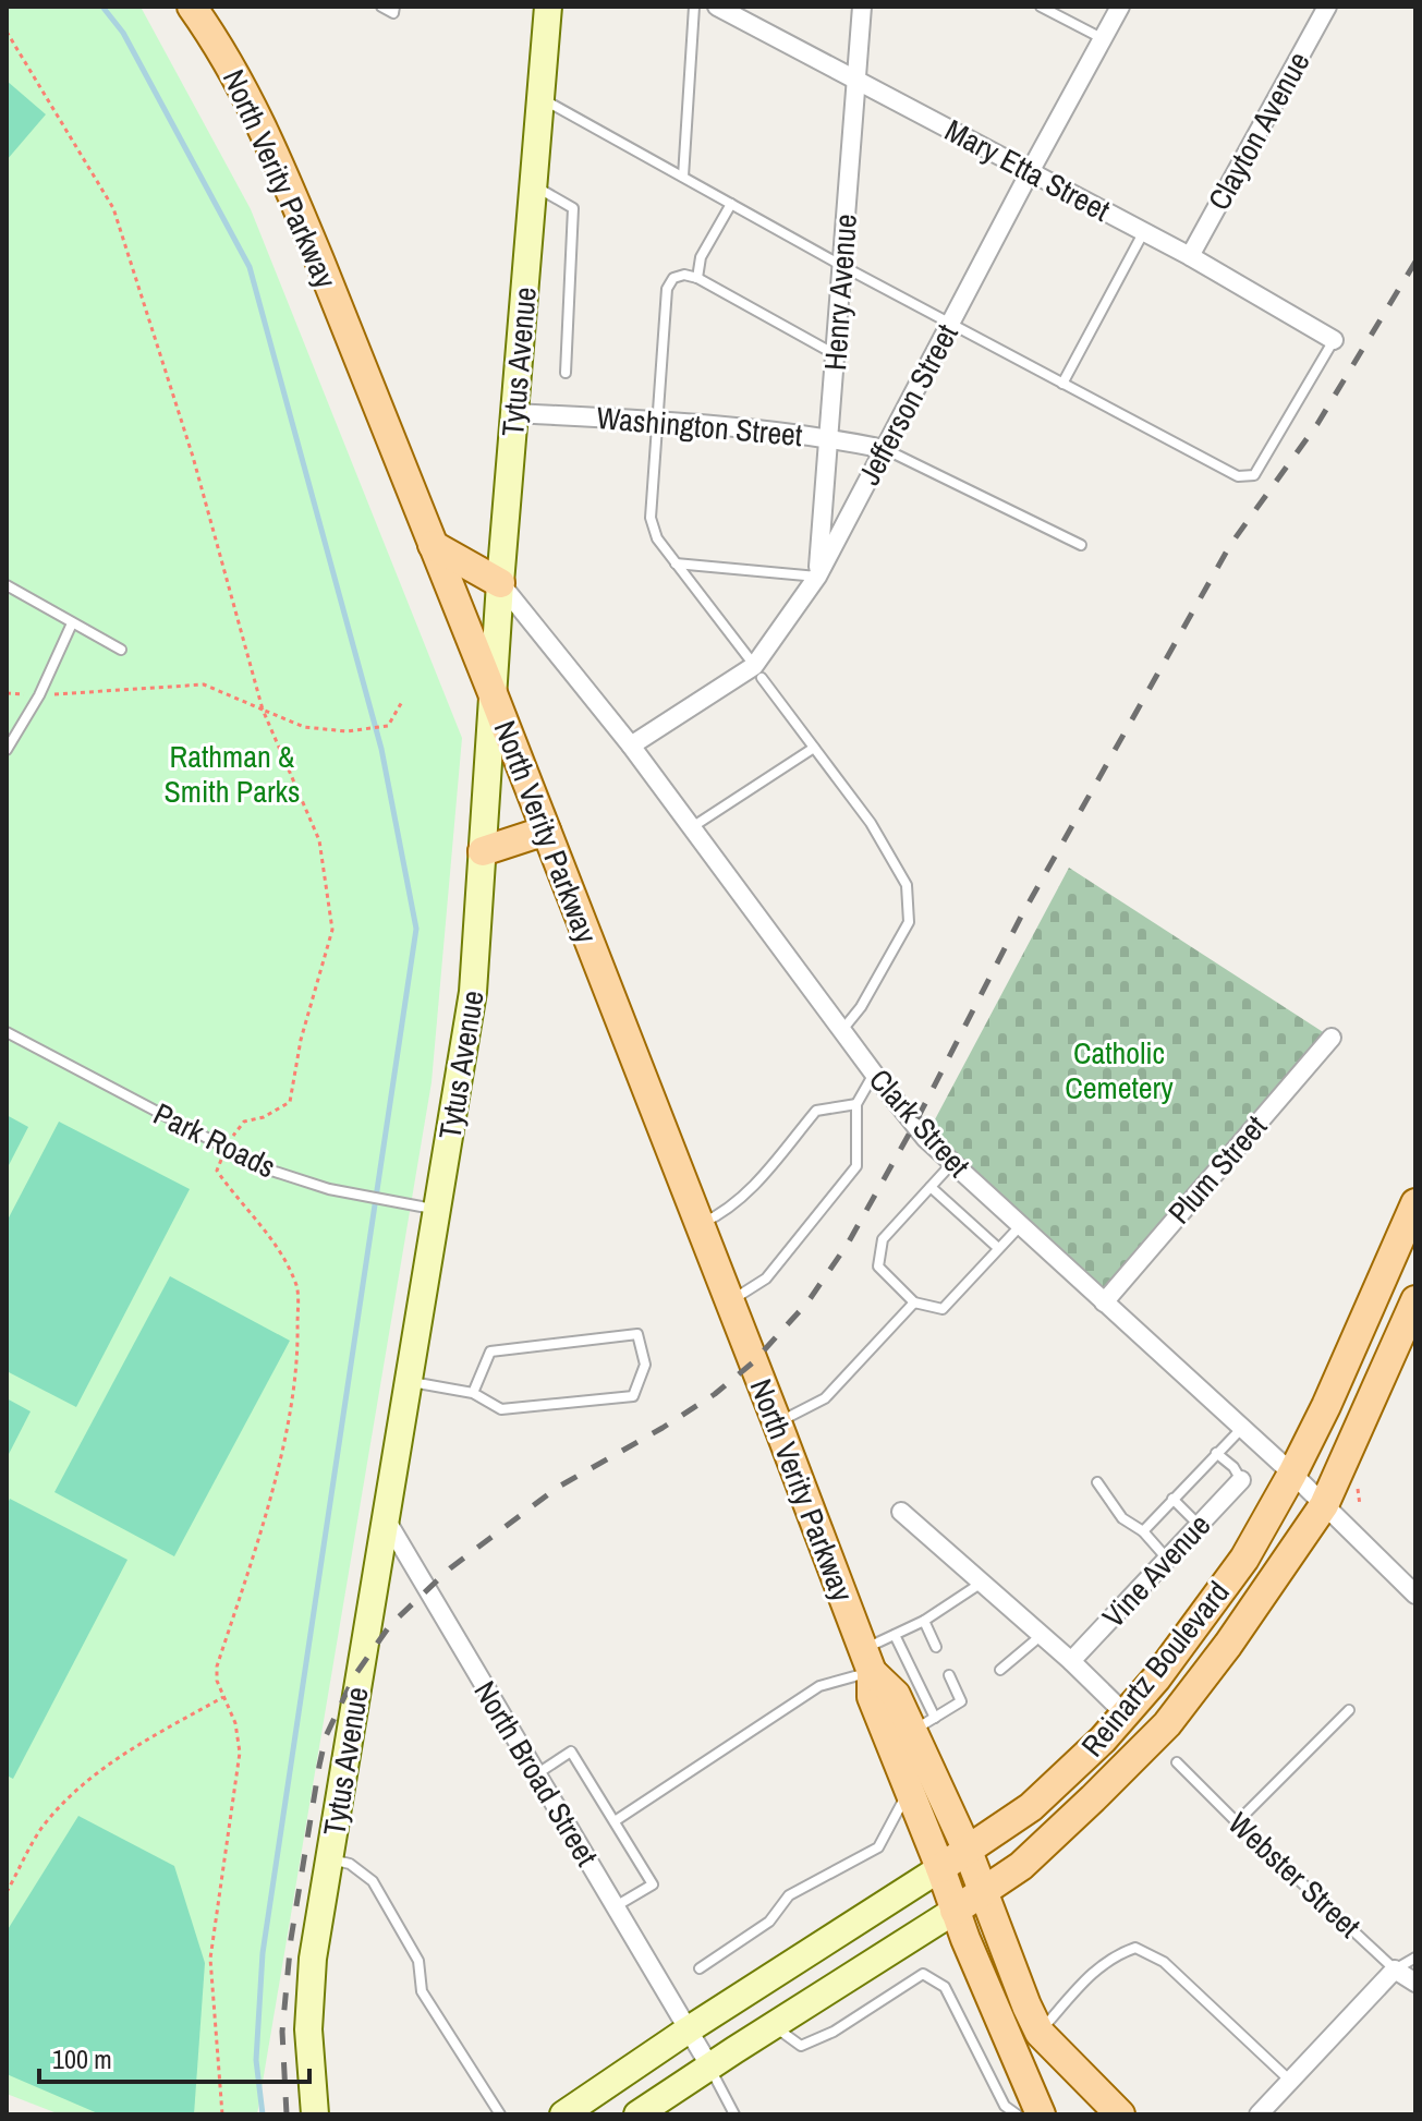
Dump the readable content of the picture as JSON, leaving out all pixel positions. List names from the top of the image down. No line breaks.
{"streets":{"main road":["North Verity Parkway","Reinartz Boulevard"],"street":["Clayton Avenue","Mary Etta Street","Henry Avenue","Tytus Avenue","Jefferson Street","Washington Street","Clark Street","Plum Street","Vine Avenue","North Broad Street","Webster Street"],"lane":["Park Roads"]},"crossings":[["Clayton Avenue","Mary Etta Street"],["Mary Etta Street","Henry Avenue"],["Mary Etta Street","Jefferson Street"],["North Verity Parkway","Tytus Avenue"],["North Verity Parkway","Reinartz Boulevard"],["Henry Avenue","Jefferson Street"],["Henry Avenue","Washington Street"],["Tytus Avenue","Washington Street"],["Tytus Avenue","Clark Street"],["Tytus Avenue","Park Roads"],["Tytus Avenue","North Broad Street"],["Jefferson Street","Washington Street"],["Jefferson Street","Clark Street"],["Clark Street","Plum Street"],["Clark Street","Reinartz Boulevard"],["Reinartz Boulevard","North Broad Street"]],"parks":["Rathman & Smith Parks","Catholic Cemetery"],"scale_bar":"100 m"}
